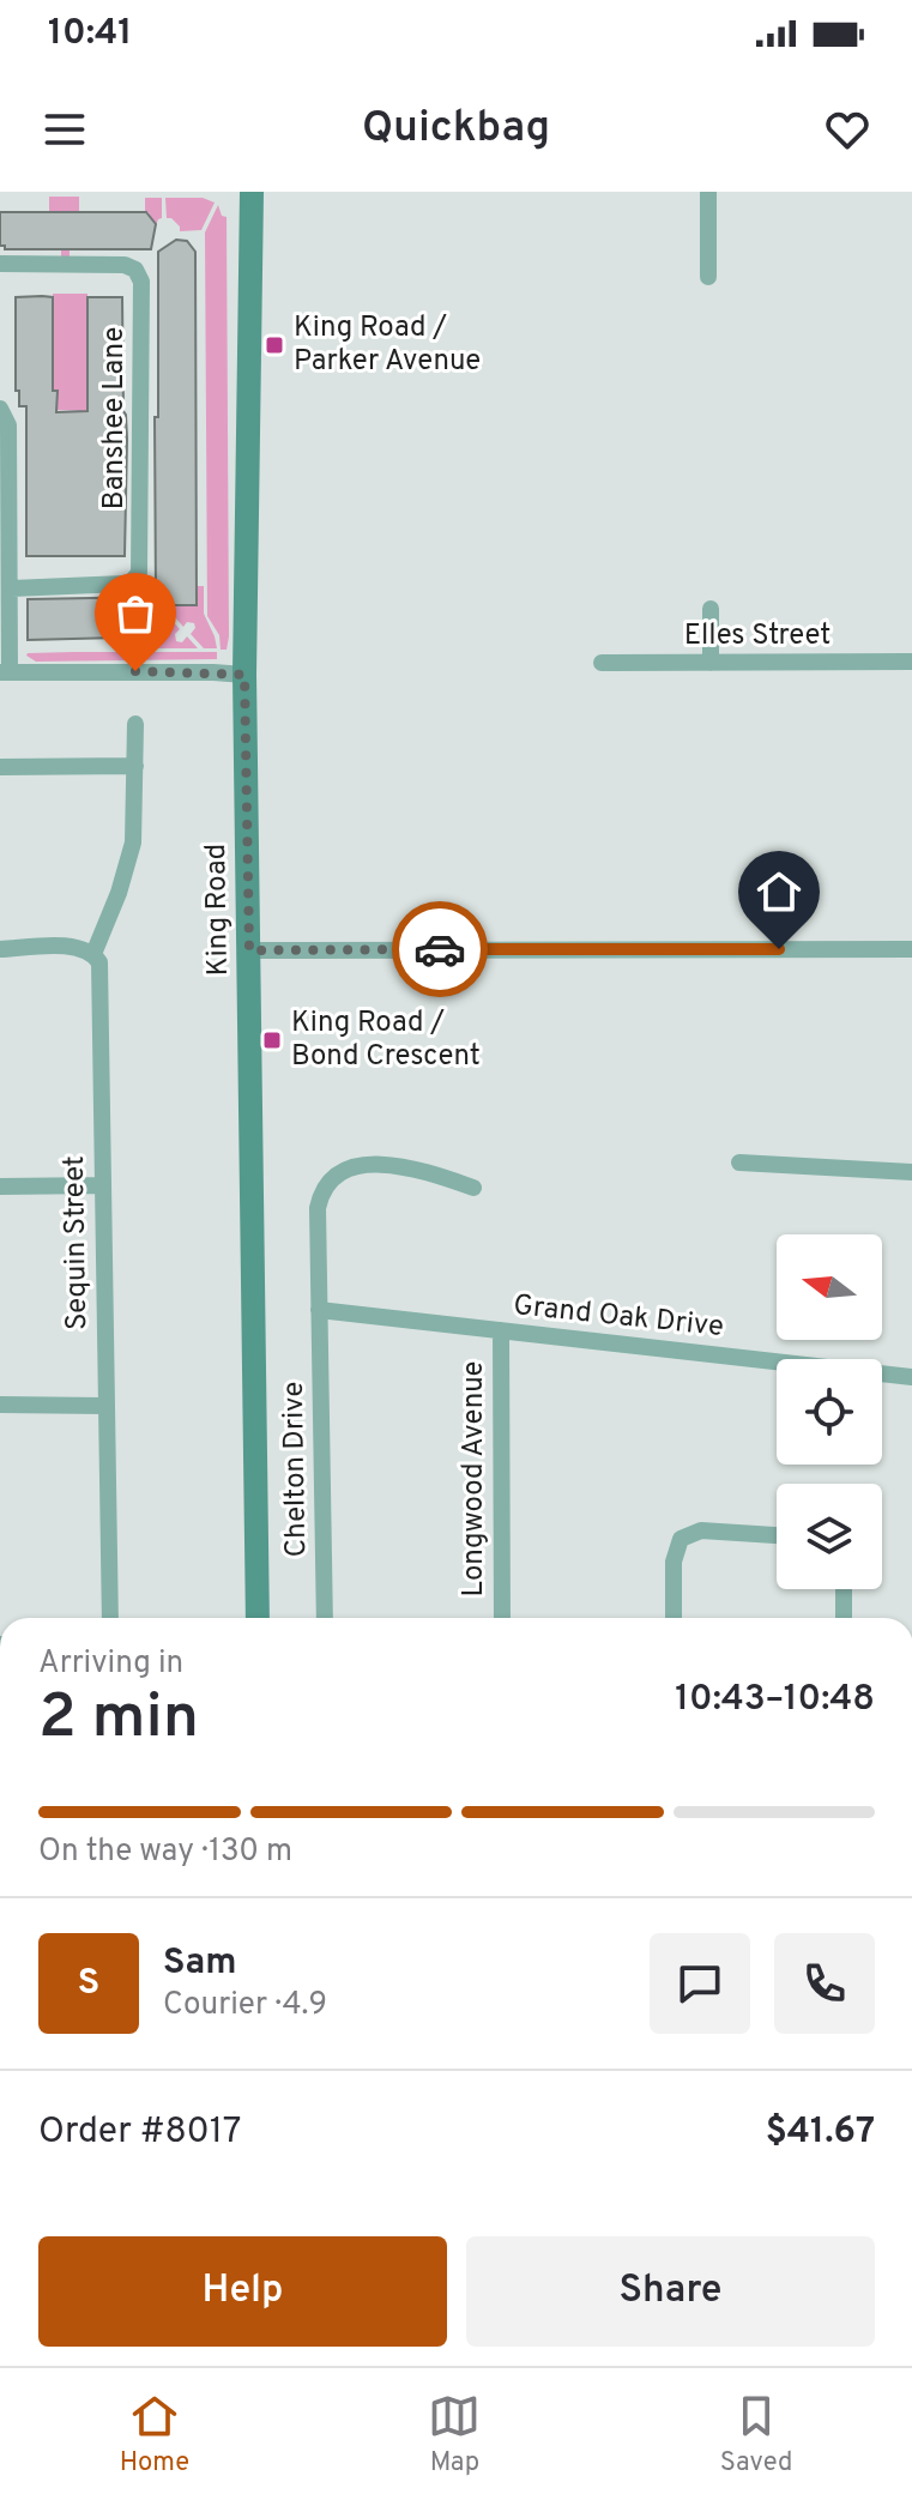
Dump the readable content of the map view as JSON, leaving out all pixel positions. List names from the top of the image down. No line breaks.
{"streets":{"main road":["King Road"],"street":["Banshee Lane","Elles Street","Sequin Street","Grand Oak Drive","Chelton Drive","Longwood Avenue"]},"crossings":[["Grand Oak Drive","Chelton Drive"],["Grand Oak Drive","Longwood Avenue"]],"places":{"transit":["King Road / Parker Avenue","King Road / Bond Crescent"]},"north":"left","page":{"status":"10:41","header":"Quickbag","heading":["2 min","Arriving in","10:43–10:48"],"panel":["Sam","Courier · 4.9","Order #8017","$41.67"],"bar":"On the way · 130 m","round":"S","buttons":["Help","Share"],"tabs":["Home","Map","Saved"]}}
